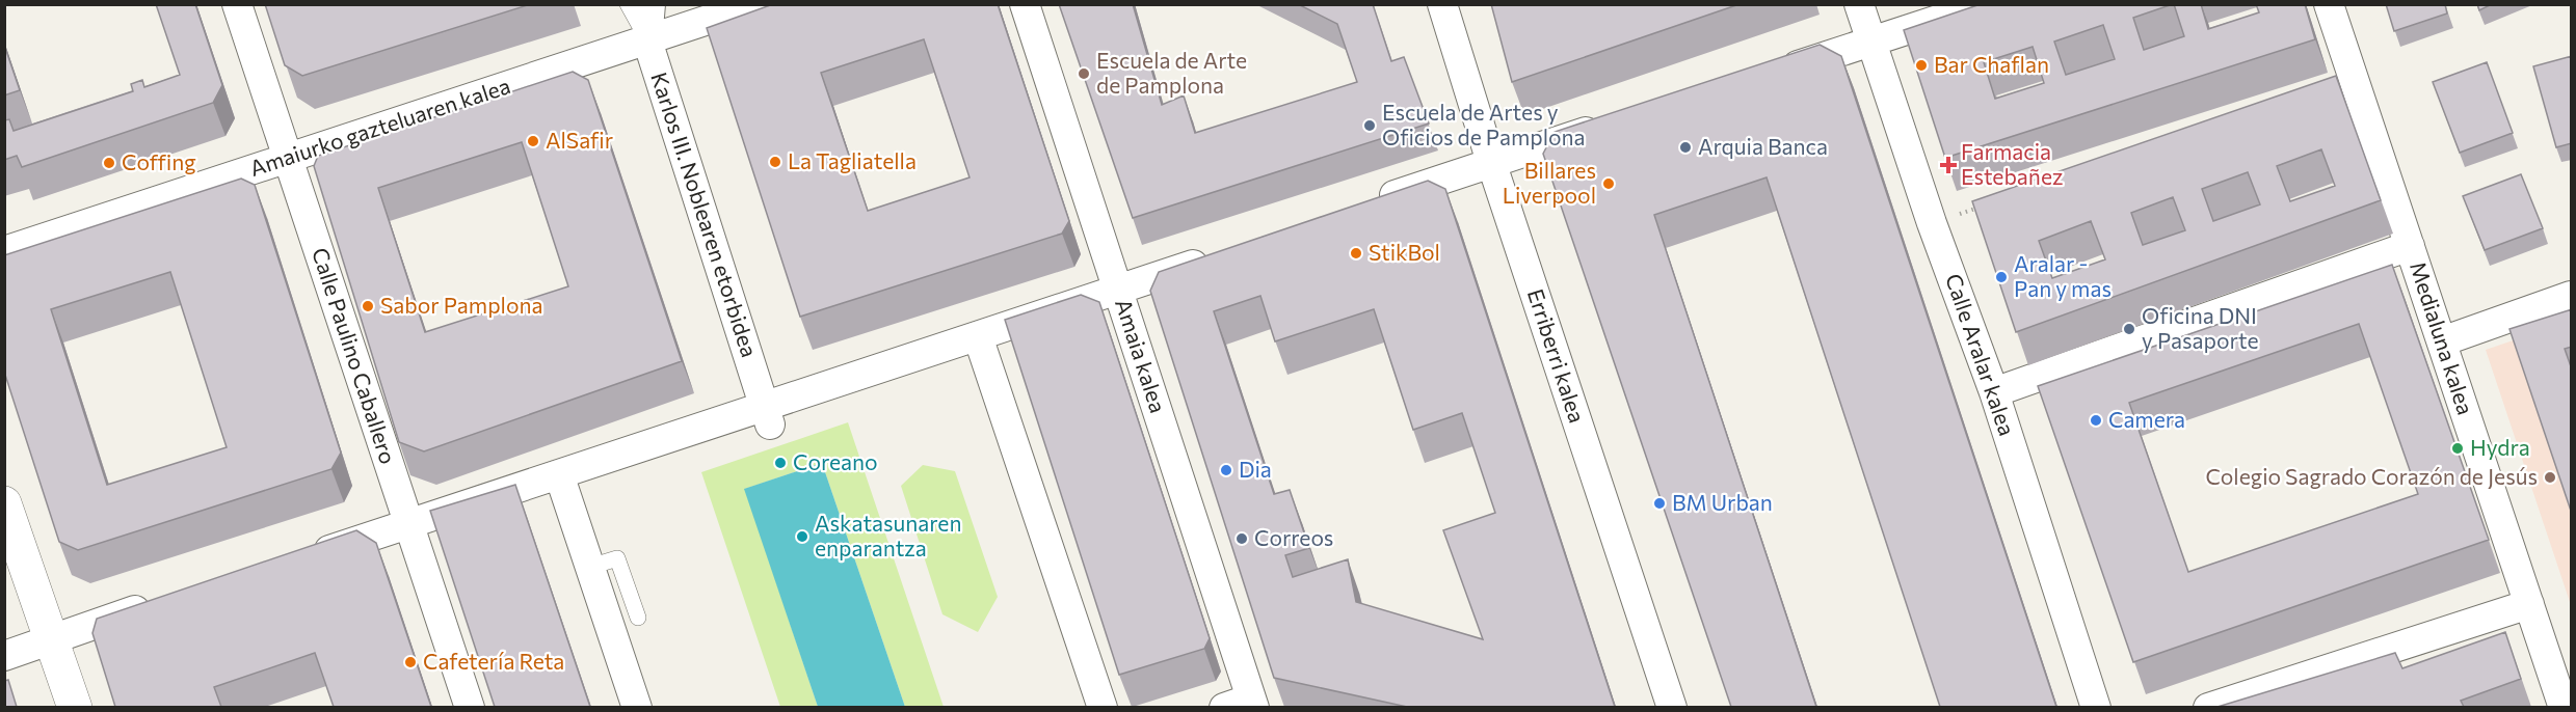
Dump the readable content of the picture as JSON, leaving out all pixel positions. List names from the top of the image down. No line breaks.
{"streets":{"street":["Amaiurko gazteluaren kalea","Karlos III. Noblearen etorbidea","Medialuna kalea","Calle Aralar kalea","Calle Paulino Caballero","Amaia kalea","Erriberri kalea"]},"crossings":[["Amaiurko gazteluaren kalea","Karlos III. Noblearen etorbidea"],["Amaiurko gazteluaren kalea","Calle Paulino Caballero"]],"places":{"other":["Bar Chaflan","Escuela de Arte de Pamplona","Escuela de Artes y Oficios de Pamplona","AlSafir","Arquia Banca","La Tagliatella","Coffing","Billares Liverpool","StikBol","Aralar - Pan y mas","Sabor Pamplona","Oficina DNI y Pasaporte","Camera","Hydra","Coreano","Dia","Colegio Sagrado Corazón de Jesús","BM Urban","Askatasunaren enparantza","Correos","Cafetería Reta"],"health":["Farmacia Estebañez"]}}
